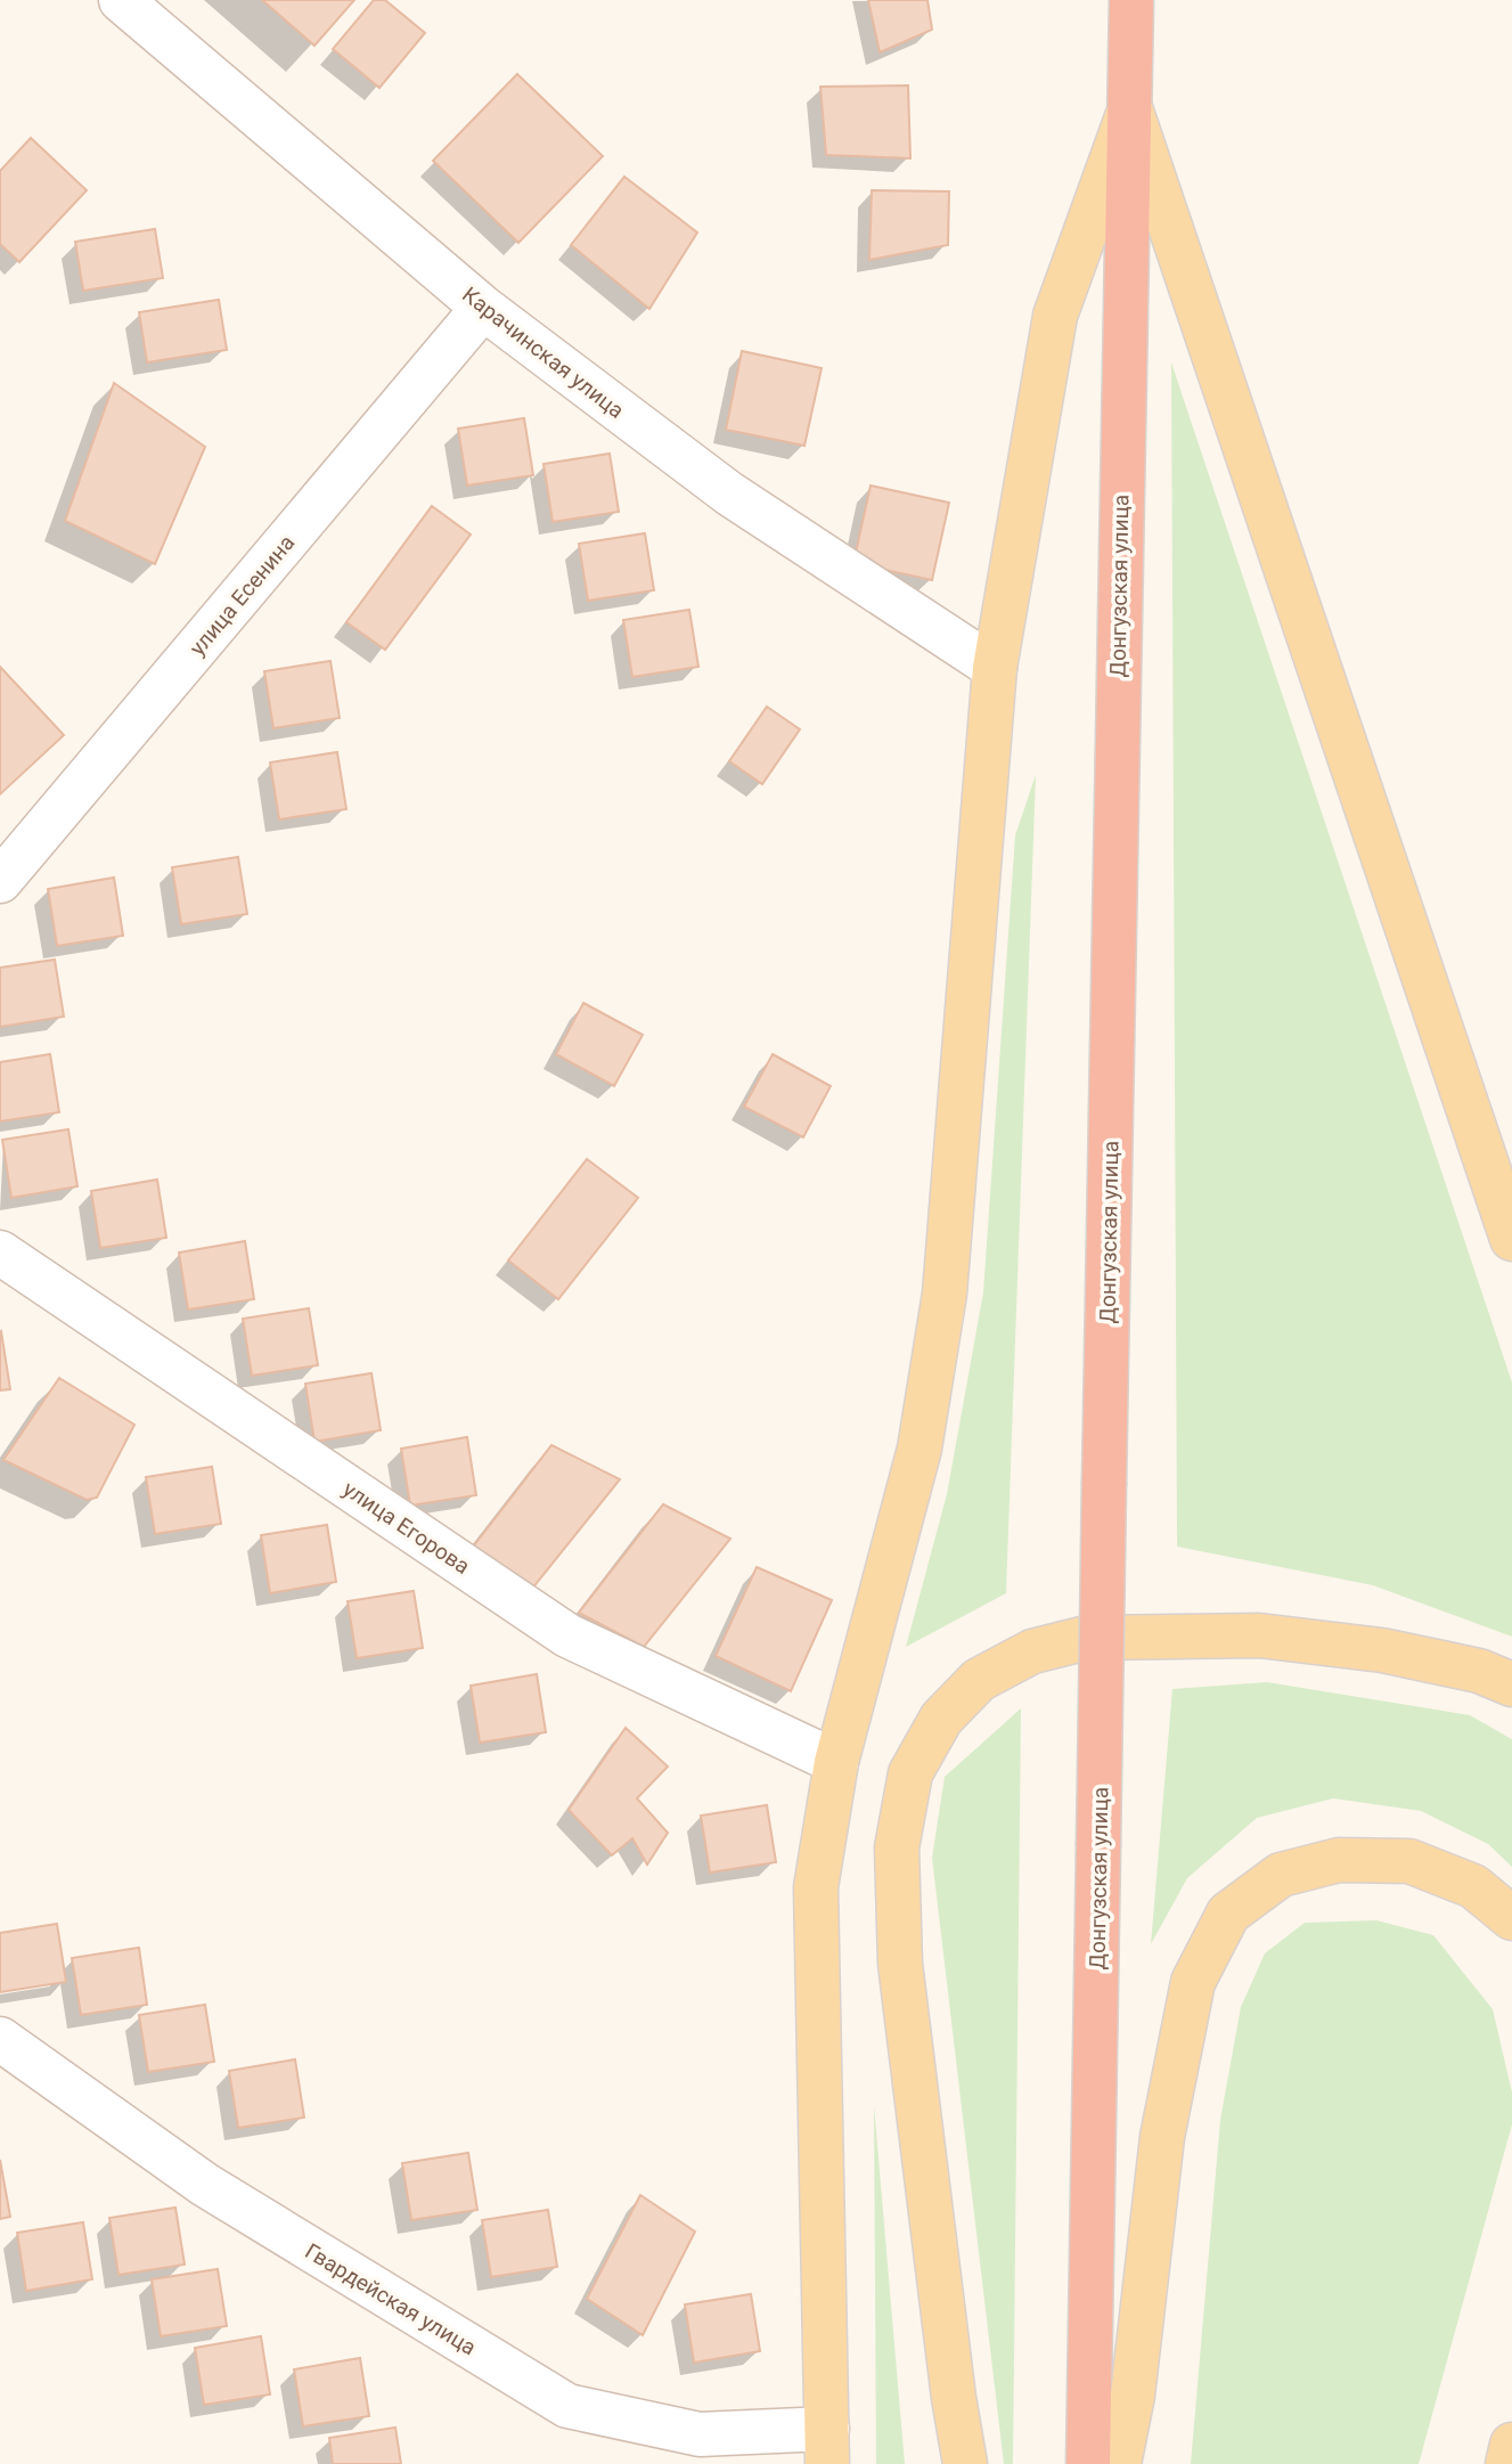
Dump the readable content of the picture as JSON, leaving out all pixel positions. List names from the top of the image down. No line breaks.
{"streets":{"highway":["Донгузская улица"],"street":["Карачинская улица","улица Есенина","улица Егорова","Гвардейская улица"]},"crossings":[["Карачинская улица","улица Есенина"]]}
